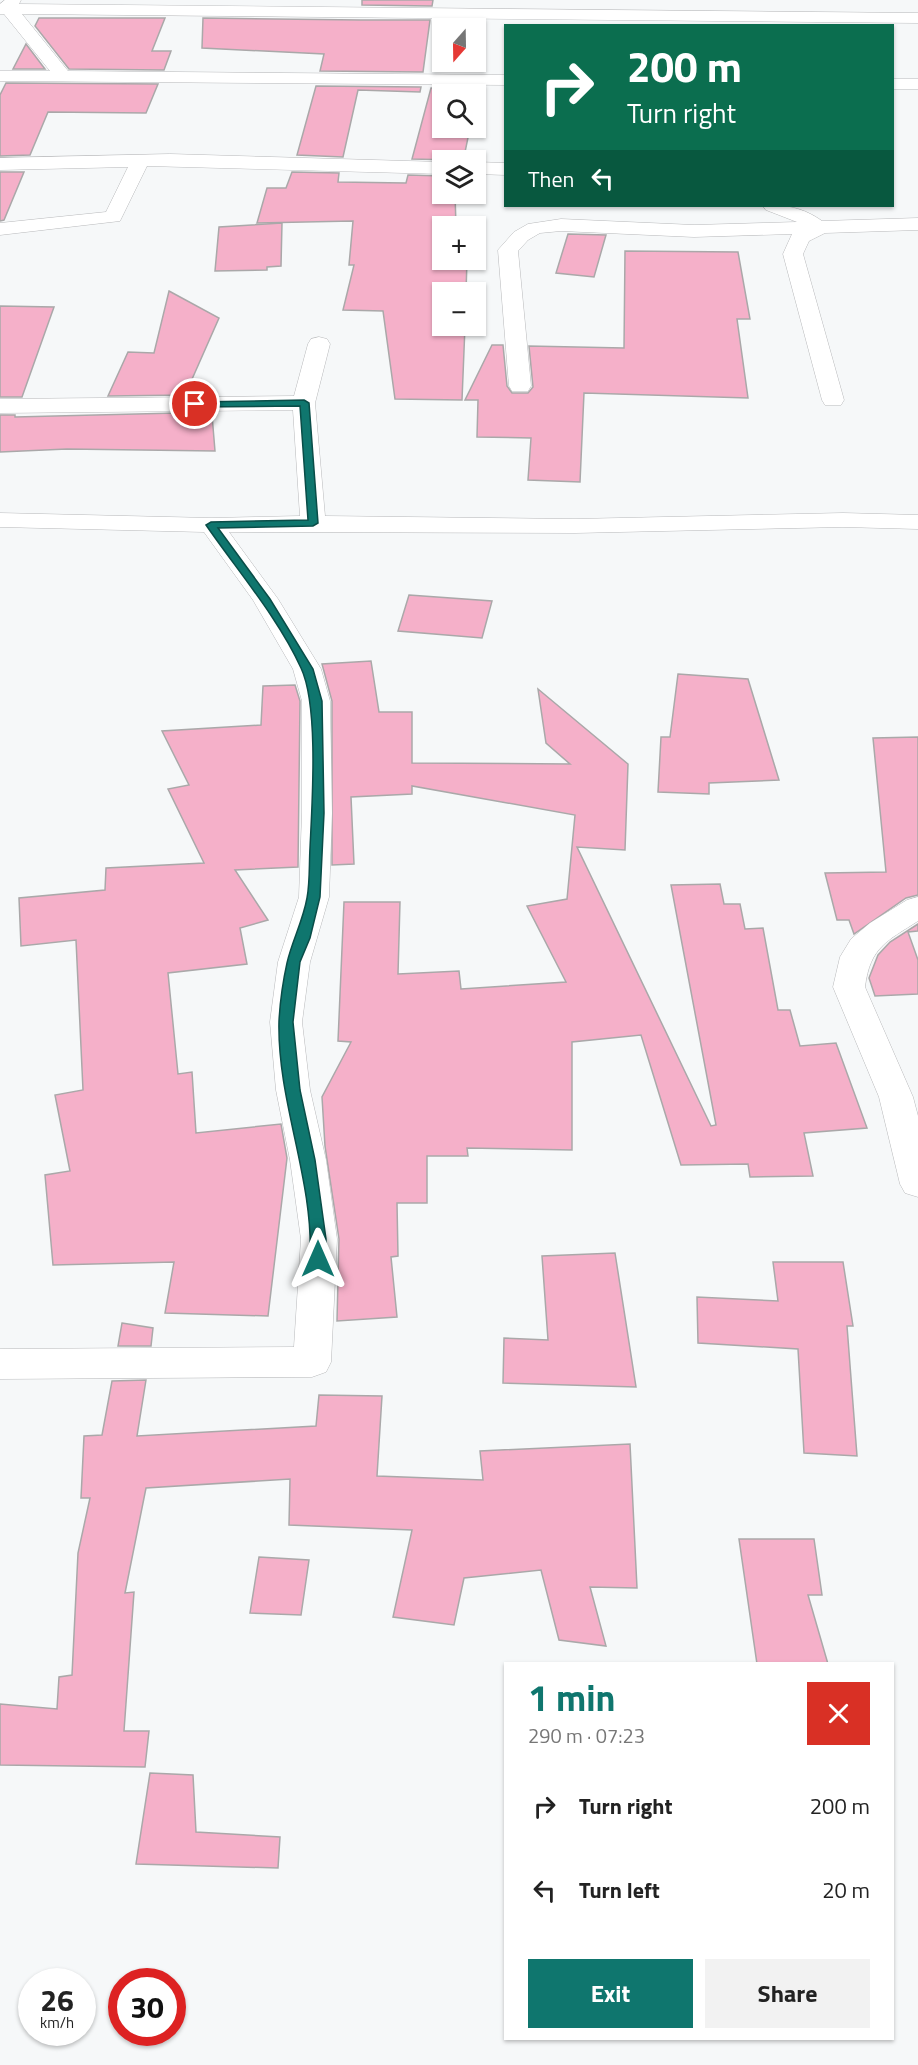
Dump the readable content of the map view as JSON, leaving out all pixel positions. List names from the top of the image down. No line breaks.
{"north":"bottom","page":{"map_buttons":["+","−"],"turn":["200 m","Turn right"],"then":"Then","heading":["1 min","290 m · 07:23"],"list":[{"name":"Turn right","value":"200 m"},{"name":"Turn left","value":"20 m"}],"buttons":["Exit","Share"],"speed":"26 km/h","limit":"30"}}
